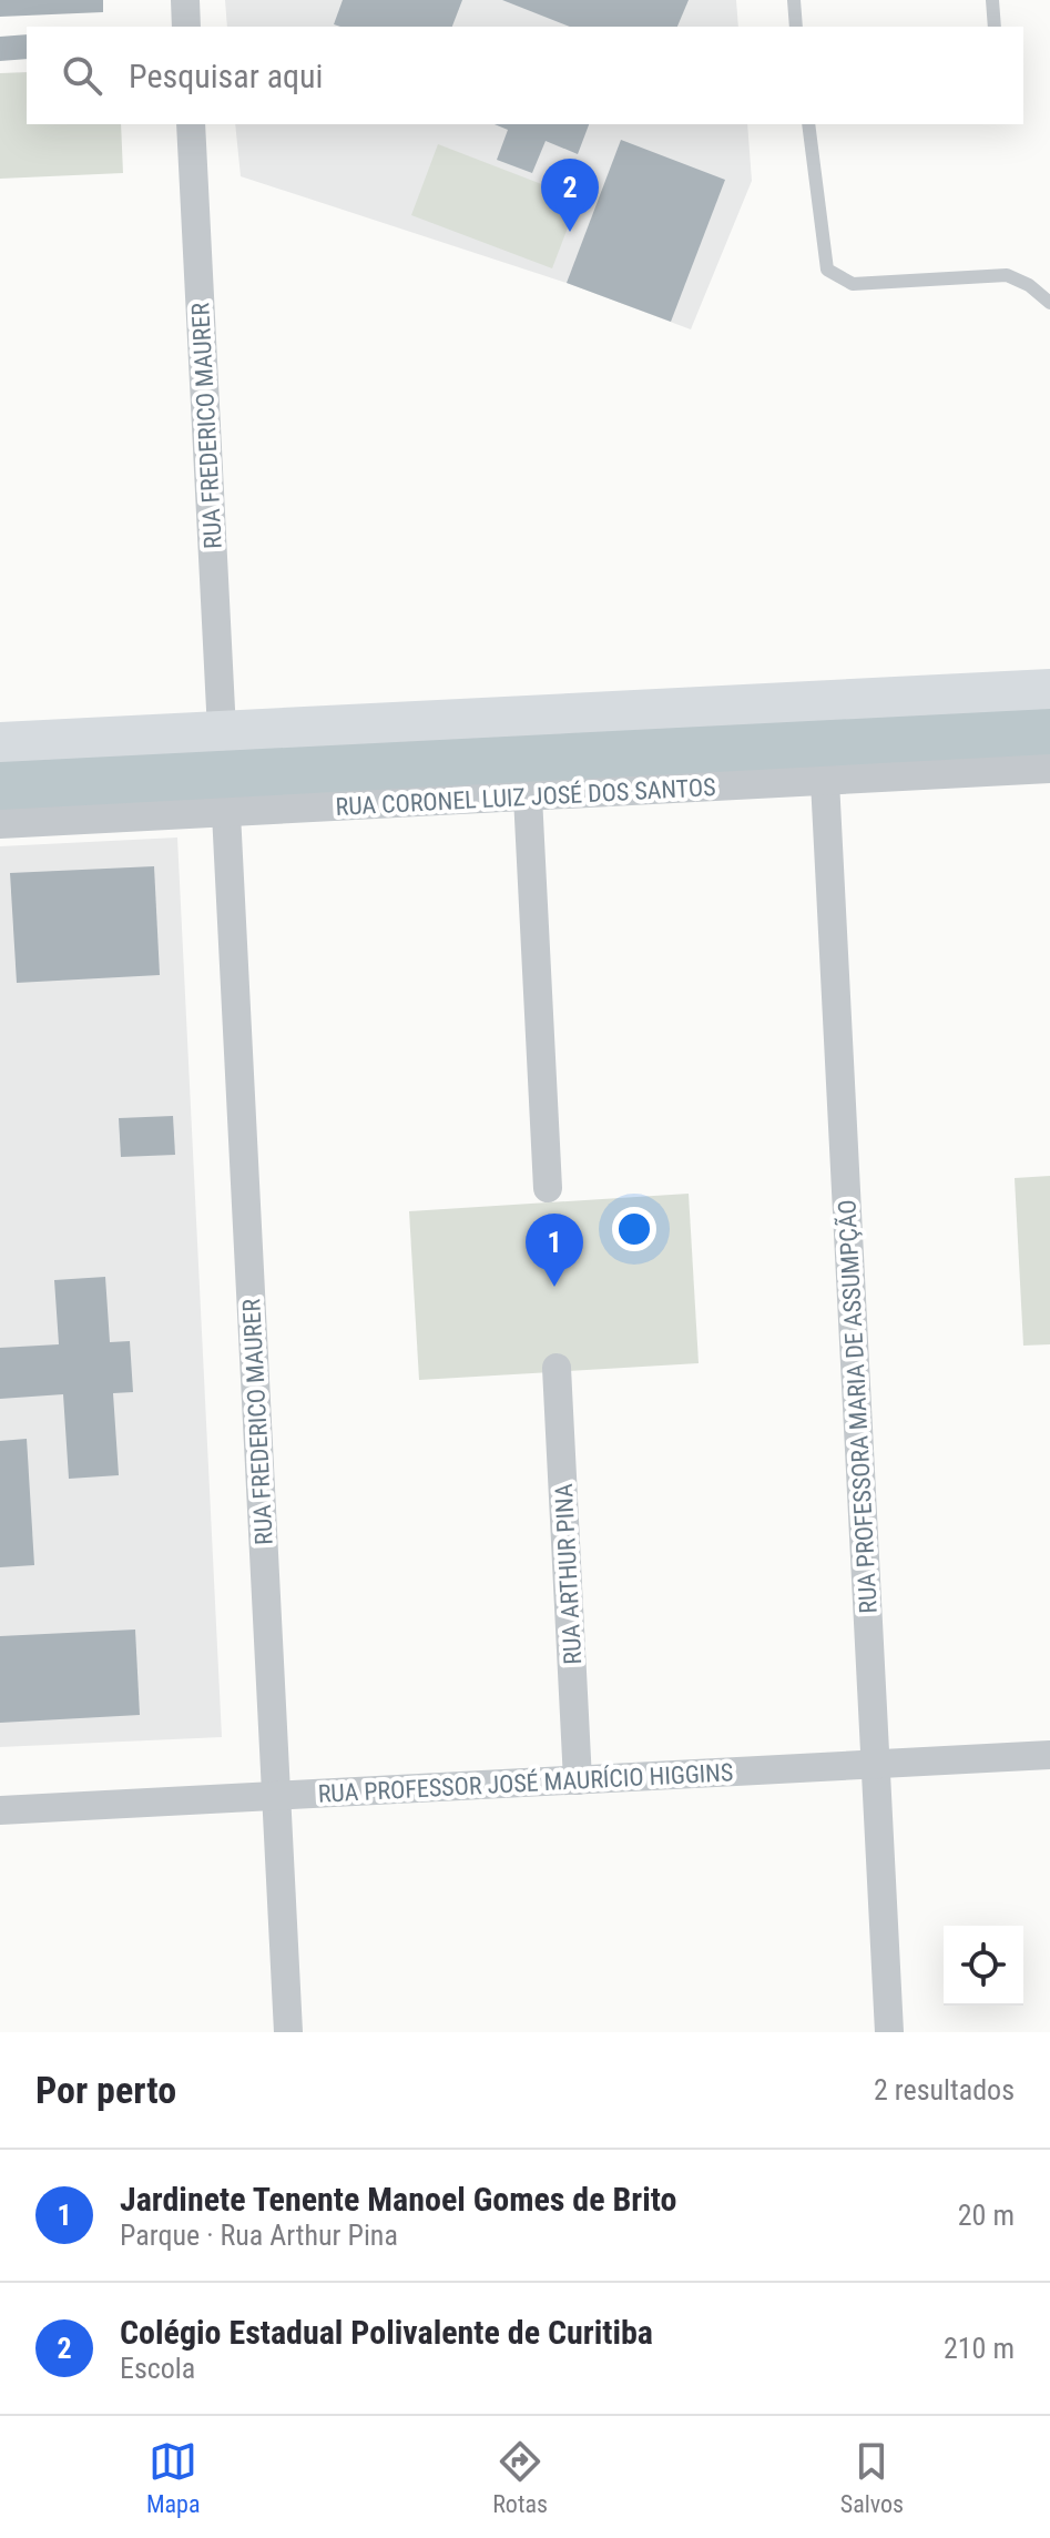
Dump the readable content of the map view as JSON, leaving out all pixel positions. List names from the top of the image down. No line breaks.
{"streets":{"street":["RUA FREDERICO MAURER","RUA CORONEL LUIZ JOSÉ DOS SANTOS","RUA PROFESSORA MARIA DE ASSUMPÇÃO","RUA ARTHUR PINA","RUA PROFESSOR JOSÉ MAURÍCIO HIGGINS"]},"crossings":[["RUA FREDERICO MAURER","RUA CORONEL LUIZ JOSÉ DOS SANTOS"],["RUA FREDERICO MAURER","RUA PROFESSOR JOSÉ MAURÍCIO HIGGINS"],["RUA CORONEL LUIZ JOSÉ DOS SANTOS","RUA PROFESSORA MARIA DE ASSUMPÇÃO"],["RUA PROFESSORA MARIA DE ASSUMPÇÃO","RUA PROFESSOR JOSÉ MAURÍCIO HIGGINS"],["RUA ARTHUR PINA","RUA PROFESSOR JOSÉ MAURÍCIO HIGGINS"]],"page":{"search":"Pesquisar aqui","pins":["2","1"],"heading":["Por perto","2 resultados"],"list":[{"mark":"1","name":"Jardinete Tenente Manoel Gomes de Brito","note":"Parque · Rua Arthur Pina","value":"20 m"},{"mark":"2","name":"Colégio Estadual Polivalente de Curitiba","note":"Escola","value":"210 m"}],"nav":["Mapa","Rotas","Salvos"]}}
